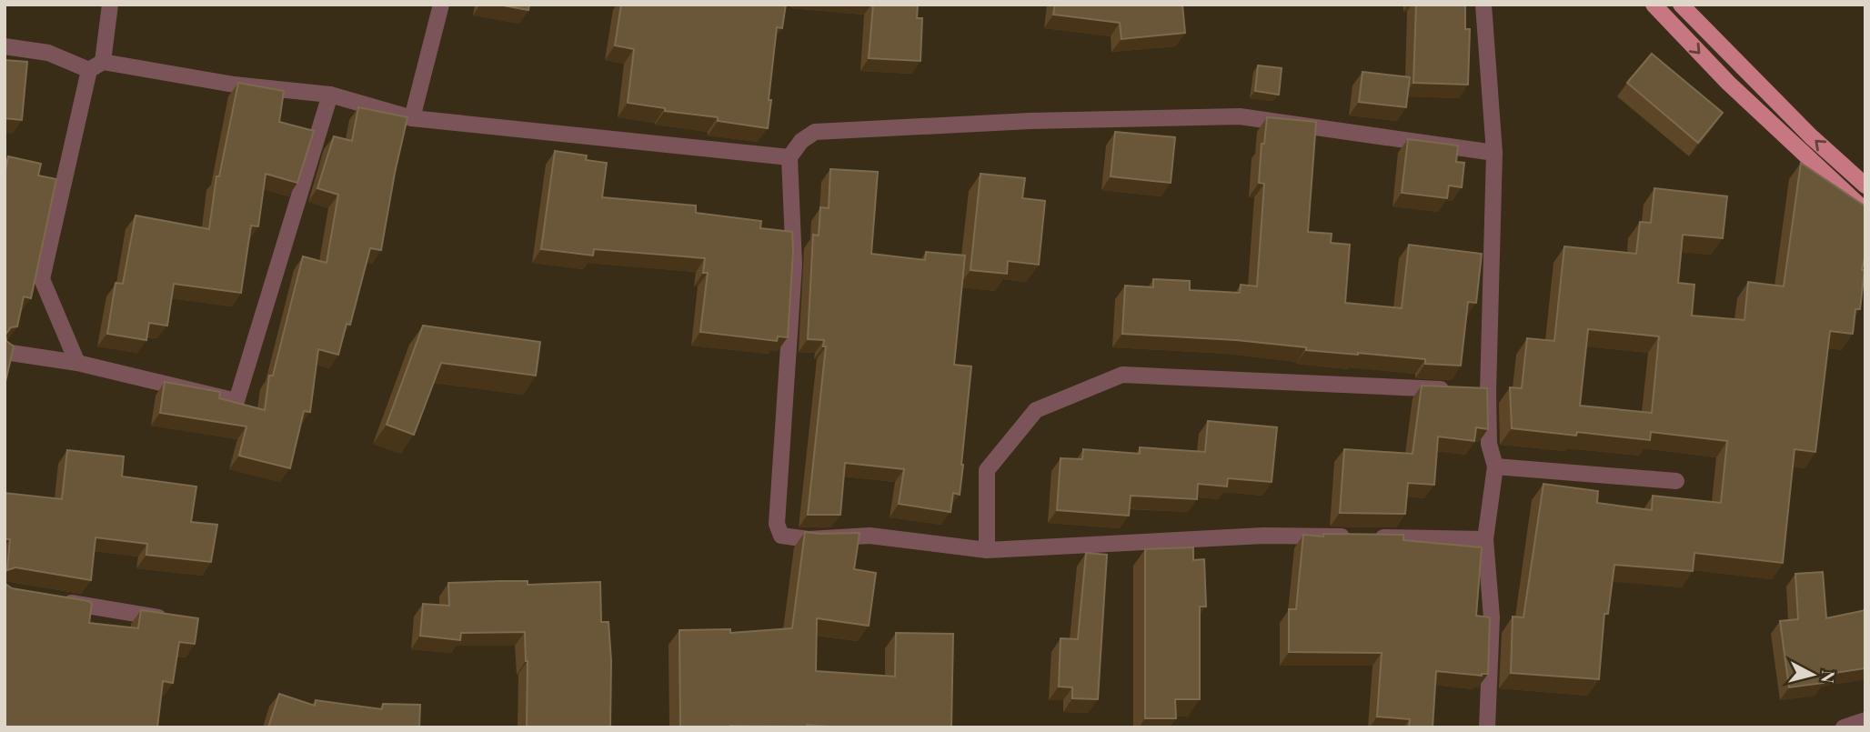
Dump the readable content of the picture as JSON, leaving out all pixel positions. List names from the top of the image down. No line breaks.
{"north":"right"}
